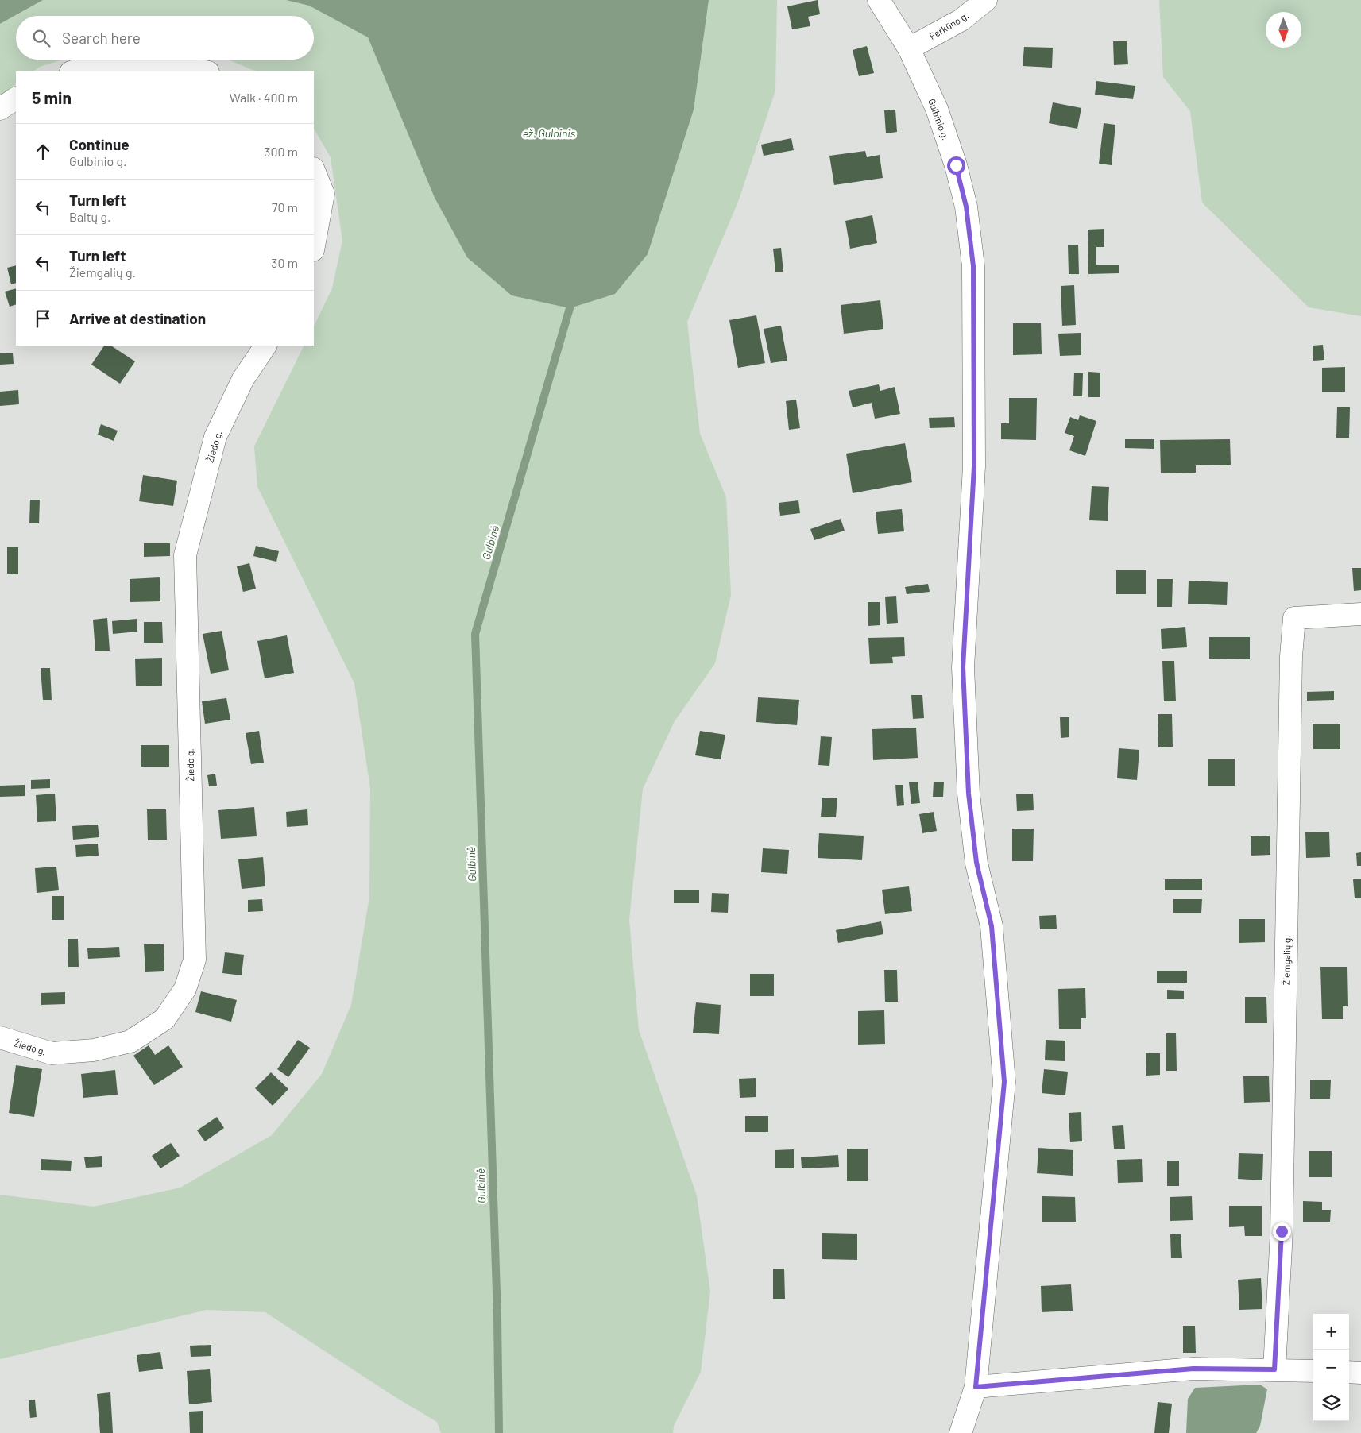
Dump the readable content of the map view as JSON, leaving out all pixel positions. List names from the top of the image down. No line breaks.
{"streets":{"street":["Perkūno g.","Gulbinio g.","Žiedo g.","Žiemgalių g."]},"crossings":[["Perkūno g.","Gulbinio g."]],"water":["ež. Gulbinis","Gulbinė"],"north":"bottom","page":{"search":"Search here","heading":["5 min","Walk · 400 m"],"list":[["Continue","Gulbinio g.","300 m"],["Turn left","Baltų g.","70 m"],["Turn left","Žiemgalių g.","30 m"],"Arrive at destination"],"map_buttons":["+","−"]}}
